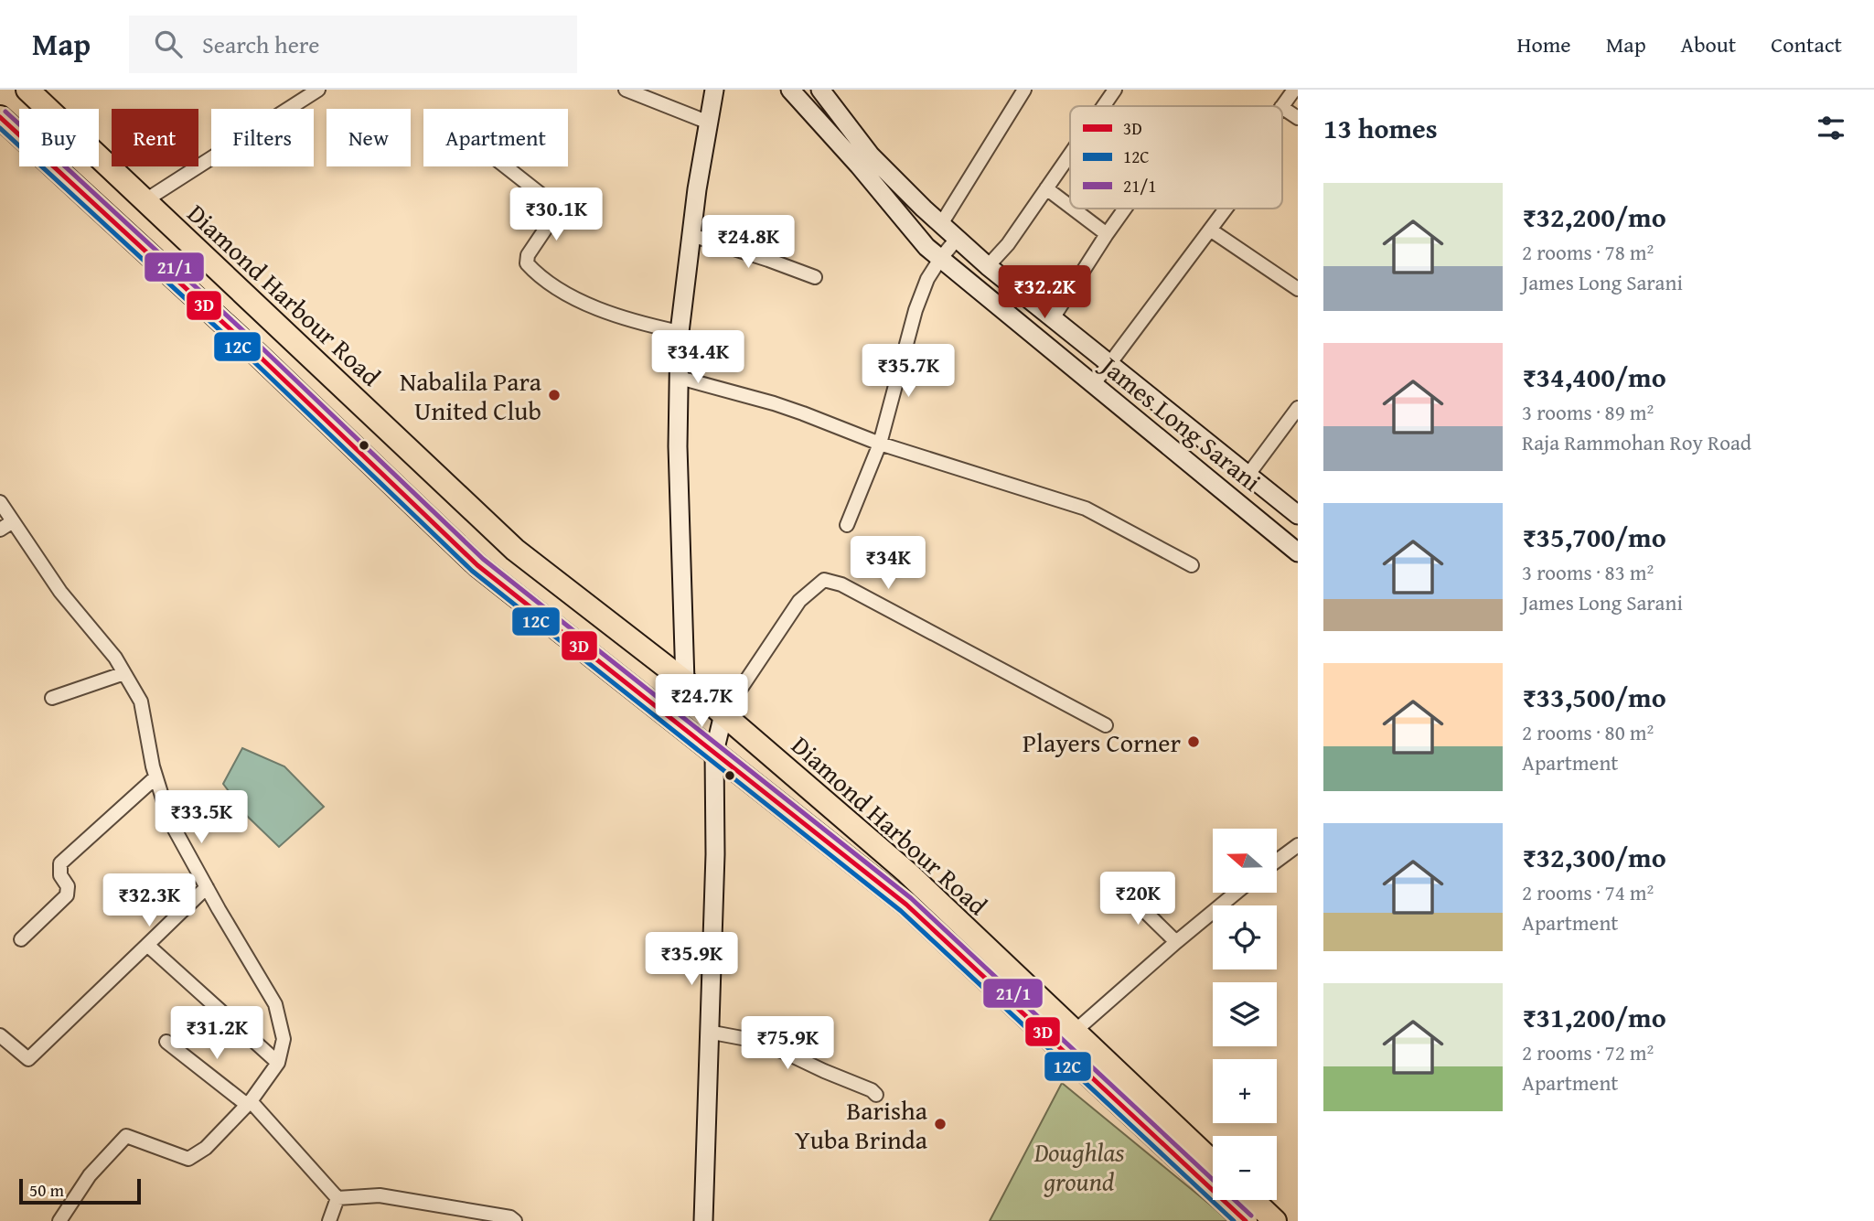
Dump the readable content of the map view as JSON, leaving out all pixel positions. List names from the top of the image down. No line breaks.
{"streets":{"highway":["Diamond Harbour Road"],"main road":["James Long Sarani"]},"parks":["Doughlas ground"],"places":["Nabalila Para United Club","Players Corner","Barisha Yuba Brinda"],"lines":["transit line 21/1","transit line 3D","transit line 12C"],"legend":["3D","12C","21/1"],"scale_bar":"50 m","north":"left","page":{"header":"Map","search":"Search here","nav":["Home","Map","About","Contact"],"heading":"13 homes","chip":["Buy","Rent","Filters","New","Apartment"],"list":[{"name":"₹32,200/mo","note":"2 rooms · 78 m² · James Long Sarani"},{"name":"₹34,400/mo","note":"3 rooms · 89 m² · Raja Rammohan Roy Road"},{"name":"₹35,700/mo","note":"3 rooms · 83 m² · James Long Sarani"},{"name":"₹33,500/mo","note":"2 rooms · 80 m² · Apartment"},{"name":"₹32,300/mo","note":"2 rooms · 74 m² · Apartment"},{"name":"₹31,200/mo","note":"2 rooms · 72 m² · Apartment"}],"price":["₹30.1K","₹24.8K","₹32.2K","₹34.4K","₹35.7K","₹34K","₹24.7K","₹33.5K","₹20K","₹32.3K","₹35.9K","₹31.2K","₹75.9K"],"map_buttons":["+","−"],"scale":"50 m"}}
